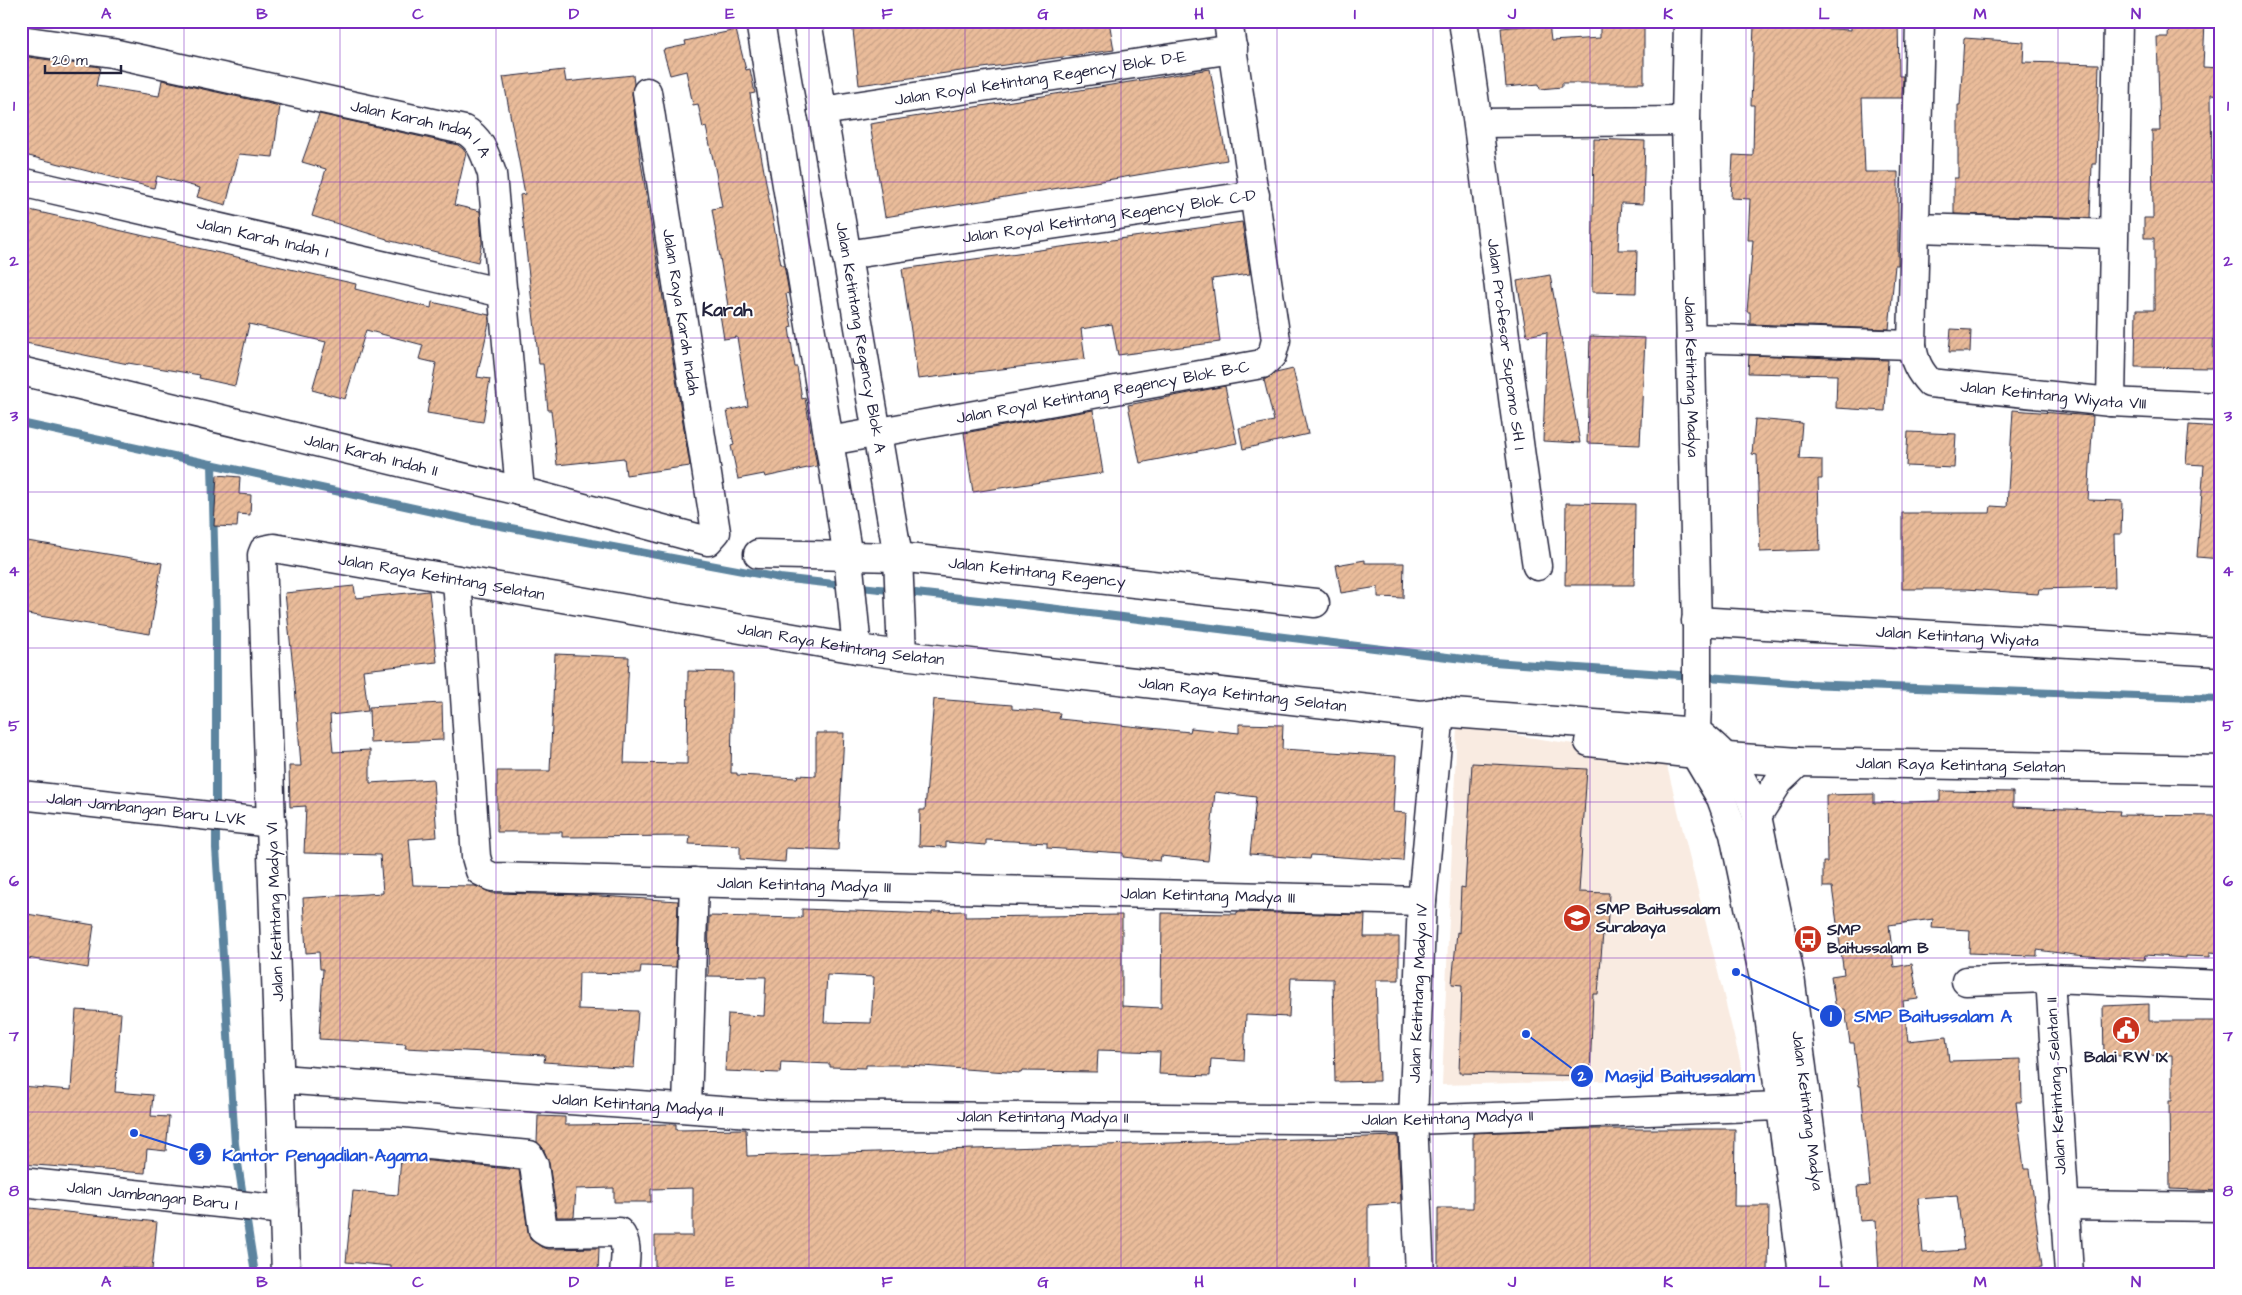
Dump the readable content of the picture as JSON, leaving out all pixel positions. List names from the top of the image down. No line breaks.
{"streets":{"street":["Jalan Royal Ketintang Regency Blok D-E","Jalan Karah Indah I A","Jalan Royal Ketintang Regency Blok C-D","Jalan Karah Indah I","Jalan Raya Karah Indah","Jalan Ketintang Regency Blok A","Jalan Profesor Supomo SH 1","Jalan Ketintang Madya","Jalan Royal Ketintang Regency Blok B-C","Jalan Ketintang Wiyata VIII","Jalan Karah Indah II","Jalan Ketintang Regency","Jalan Raya Ketintang Selatan","Jalan Ketintang Wiyata","Jalan Jambangan Baru LVK","Jalan Ketintang Madya III","Jalan Ketintang Madya VI","Jalan Ketintang Madya IV","Jalan Ketintang Selatan II","Jalan Ketintang Madya II","Jalan Jambangan Baru I"]},"crossings":[["Jalan Royal Ketintang Regency Blok D-E","Jalan Royal Ketintang Regency Blok C-D"],["Jalan Royal Ketintang Regency Blok D-E","Jalan Ketintang Regency Blok A"],["Jalan Karah Indah I A","Jalan Karah Indah I"],["Jalan Karah Indah I A","Jalan Karah Indah II"],["Jalan Royal Ketintang Regency Blok C-D","Jalan Ketintang Regency Blok A"],["Jalan Royal Ketintang Regency Blok C-D","Jalan Royal Ketintang Regency Blok B-C"],["Jalan Raya Karah Indah","Jalan Karah Indah II"],["Jalan Ketintang Regency Blok A","Jalan Royal Ketintang Regency Blok B-C"],["Jalan Ketintang Regency Blok A","Jalan Ketintang Regency"],["Jalan Ketintang Regency Blok A","Jalan Raya Ketintang Selatan"],["Jalan Ketintang Madya","Jalan Raya Ketintang Selatan"],["Jalan Ketintang Madya","Jalan Ketintang Wiyata"],["Jalan Ketintang Madya","Jalan Ketintang Madya II"],["Jalan Raya Ketintang Selatan","Jalan Ketintang Madya III"],["Jalan Raya Ketintang Selatan","Jalan Ketintang Madya VI"],["Jalan Raya Ketintang Selatan","Jalan Ketintang Madya IV"],["Jalan Jambangan Baru LVK","Jalan Ketintang Madya VI"],["Jalan Ketintang Madya III","Jalan Ketintang Madya IV"],["Jalan Ketintang Madya VI","Jalan Ketintang Madya II"],["Jalan Ketintang Madya VI","Jalan Jambangan Baru I"],["Jalan Ketintang Madya IV","Jalan Ketintang Madya II"]],"districts":["Karah"],"places":{"school or university":["SMP Baitussalam Surabaya"],"bus stop":["SMP Baitussalam B"],"other":["SMP Baitussalam A","Masjid Baitussalam","Kantor Pengadilan Agama"],"public building":["Balai RW IX"]},"scale_bar":"20 m","grid":{"columns":["A","B","C","D","E","F","G","H","I","J","K","L","M","N"],"rows":["1","2","3","4","5","6","7","8"]}}
